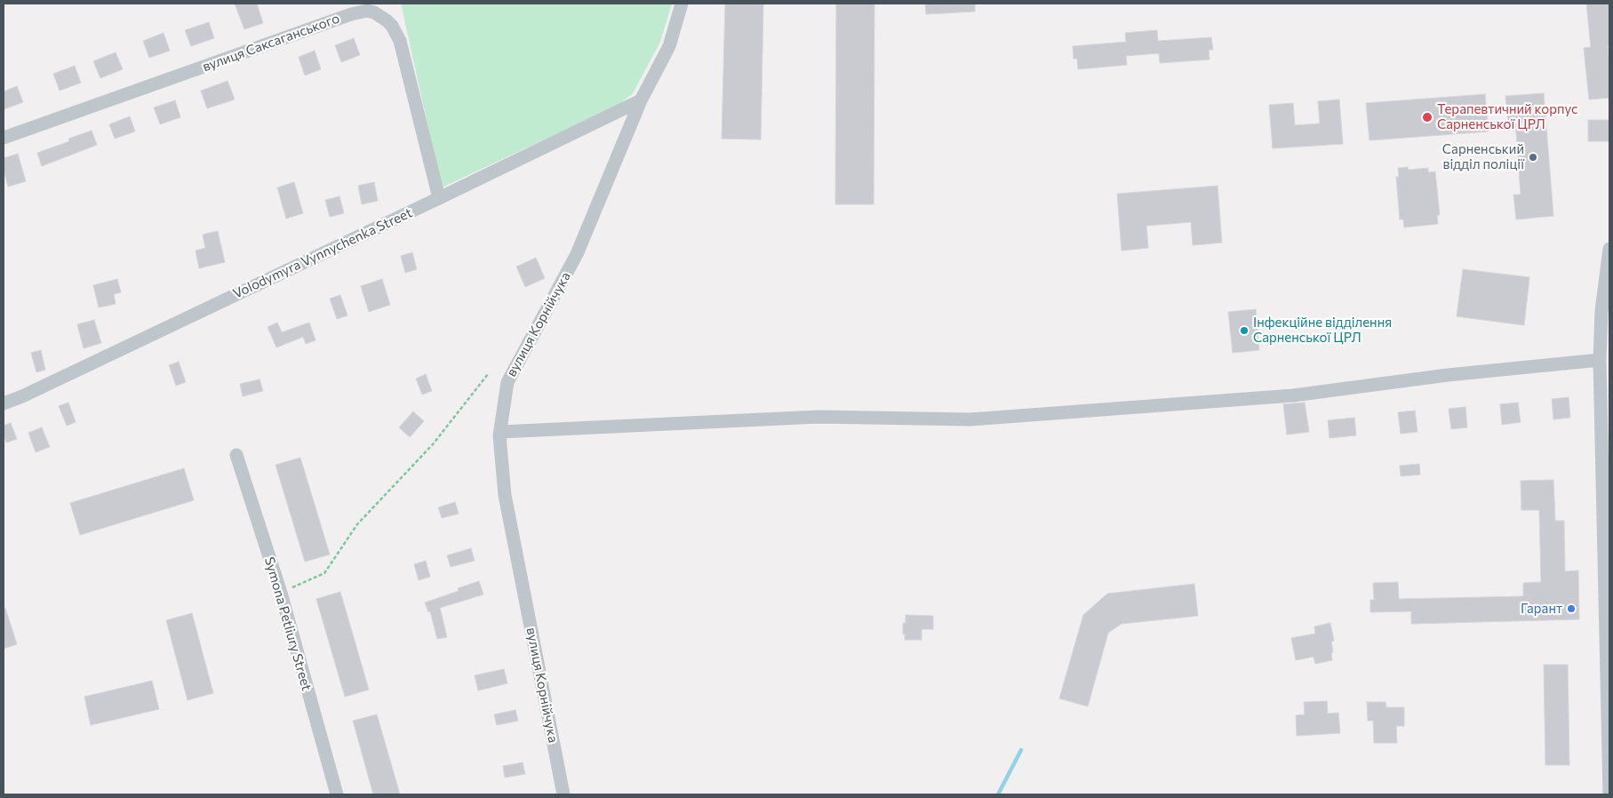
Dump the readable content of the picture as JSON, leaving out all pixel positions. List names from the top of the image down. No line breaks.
{"streets":{"street":["вулиця Саксаганського","Volodymyra Vynnychenka Street","вулиця Корнійчука","Symona Petliury Street"]},"crossings":[["вулиця Саксаганського","Volodymyra Vynnychenka Street"],["Volodymyra Vynnychenka Street","вулиця Корнійчука"]],"places":["Терапевтичний корпус Сарненської ЦРЛ","Сарненський відділ поліції","Інфекційне відділення Сарненської ЦРЛ","Гарант"]}
